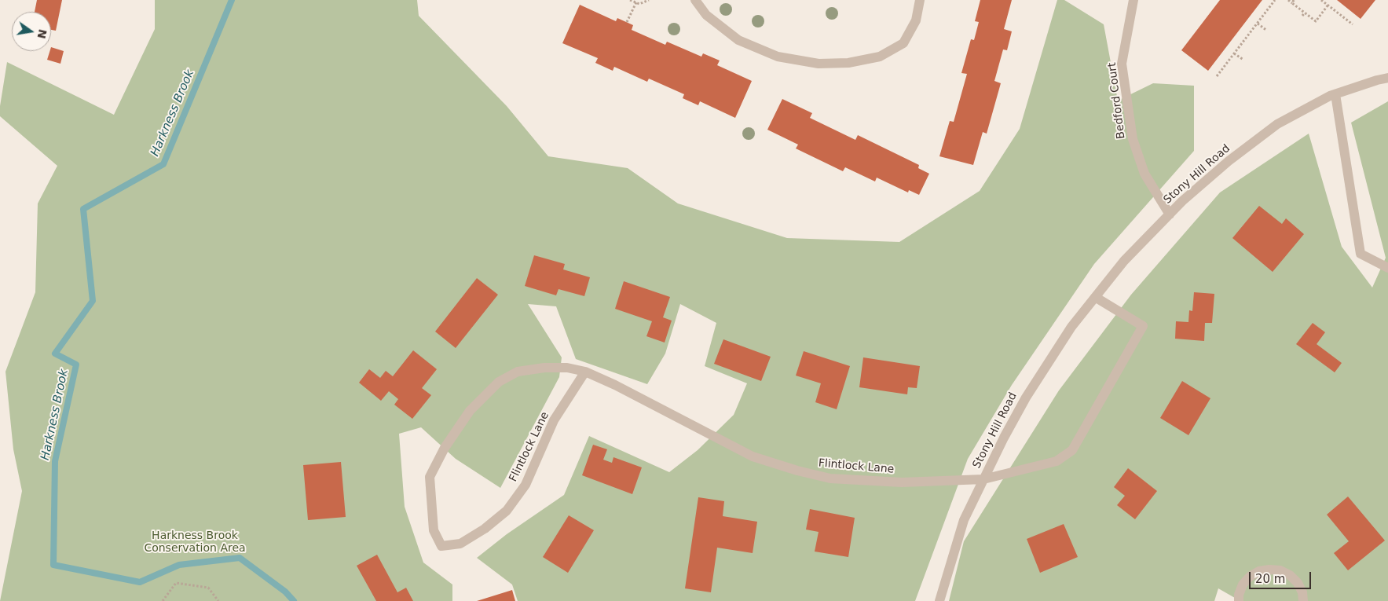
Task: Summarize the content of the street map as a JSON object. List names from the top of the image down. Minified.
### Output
{"streets":{"street":["Bedford Court","Stony Hill Road","Flintlock Lane"]},"crossings":[["Bedford Court","Stony Hill Road"],["Stony Hill Road","Flintlock Lane"]],"water":["Harkness Brook"],"parks":["Harkness Brook Conservation Area"],"scale_bar":"20 m","north":"right"}
